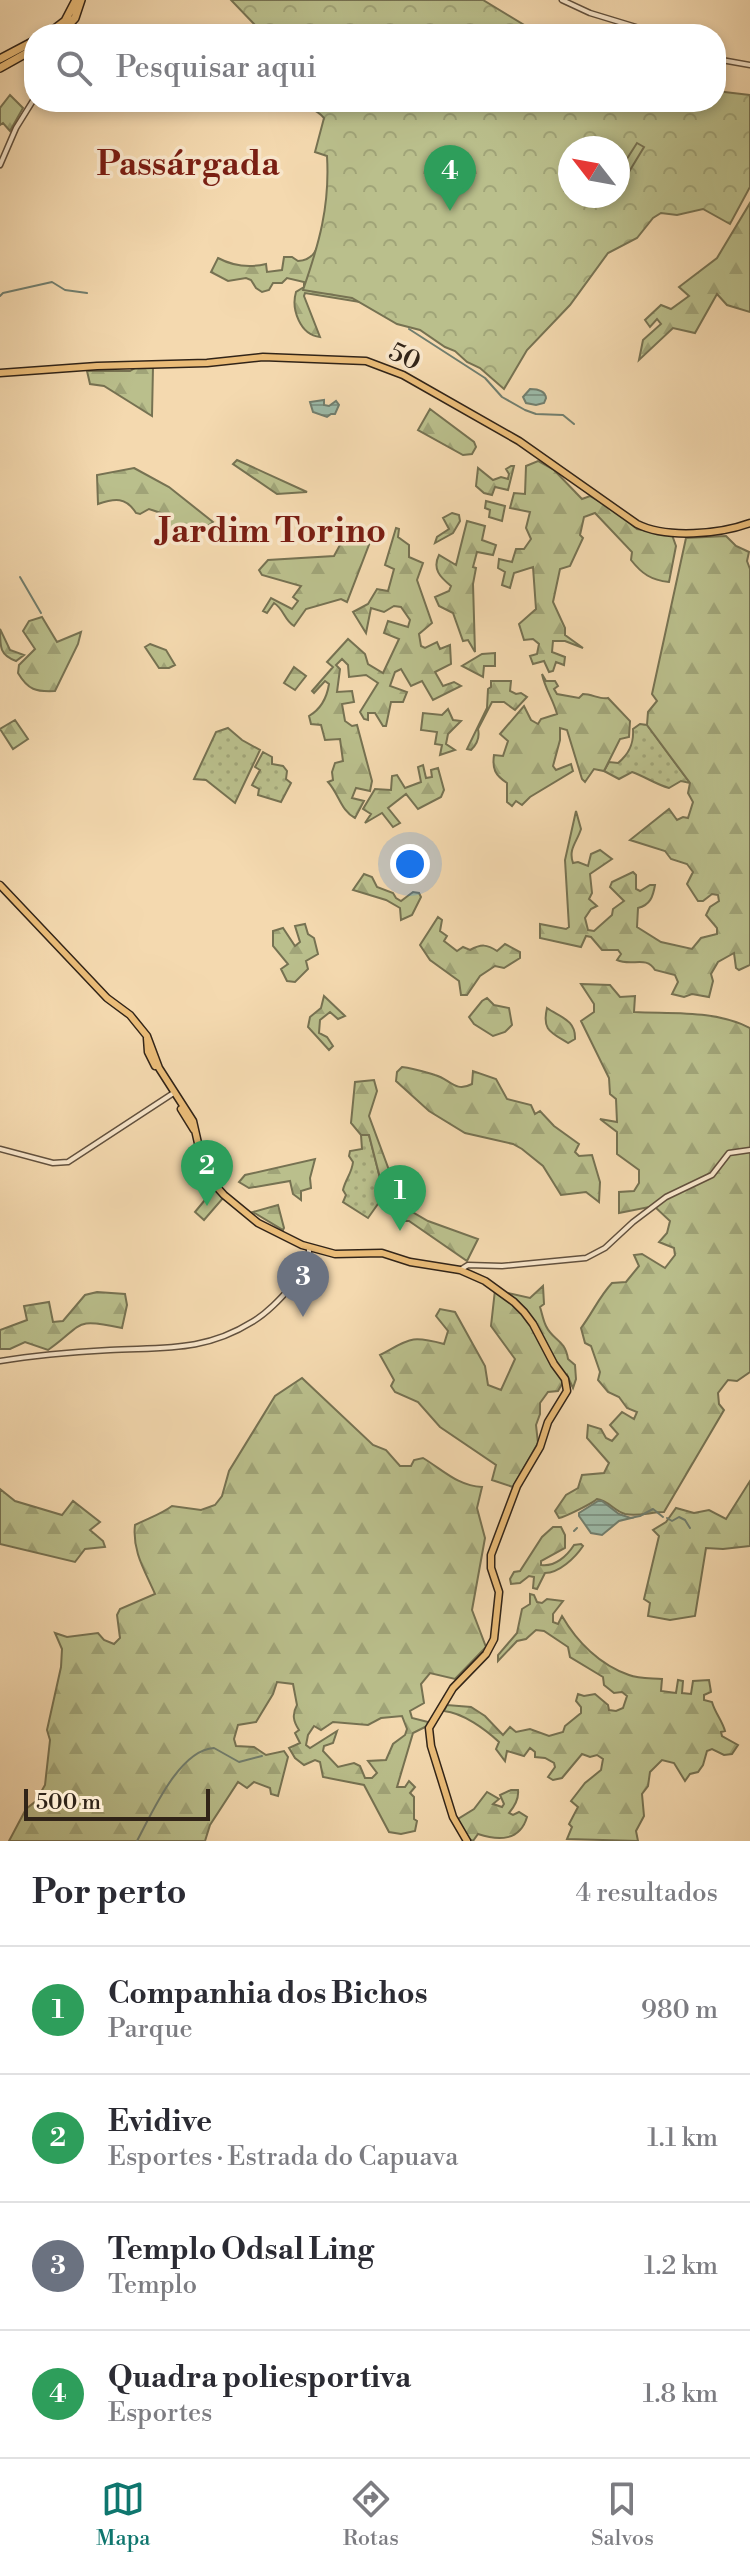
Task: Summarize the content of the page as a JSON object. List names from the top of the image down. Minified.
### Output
{"streets":{"main road":["50"]},"districts":["Passárgada","Jardim Torino"],"scale_bar":"500 m","north":"top left","page":{"search":"Pesquisar aqui","pins":["4","2","1","3"],"scale":"500 m","heading":["Por perto","4 resultados"],"list":[{"mark":"1","name":"Companhia dos Bichos","note":"Parque","value":"980 m"},{"mark":"2","name":"Evidive","note":"Esportes · Estrada do Capuava","value":"1.1 km"},{"mark":"3","name":"Templo Odsal Ling","note":"Templo","value":"1.2 km"},{"mark":"4","name":"Quadra poliesportiva","note":"Esportes","value":"1.8 km"}],"nav":["Mapa","Rotas","Salvos"]}}
